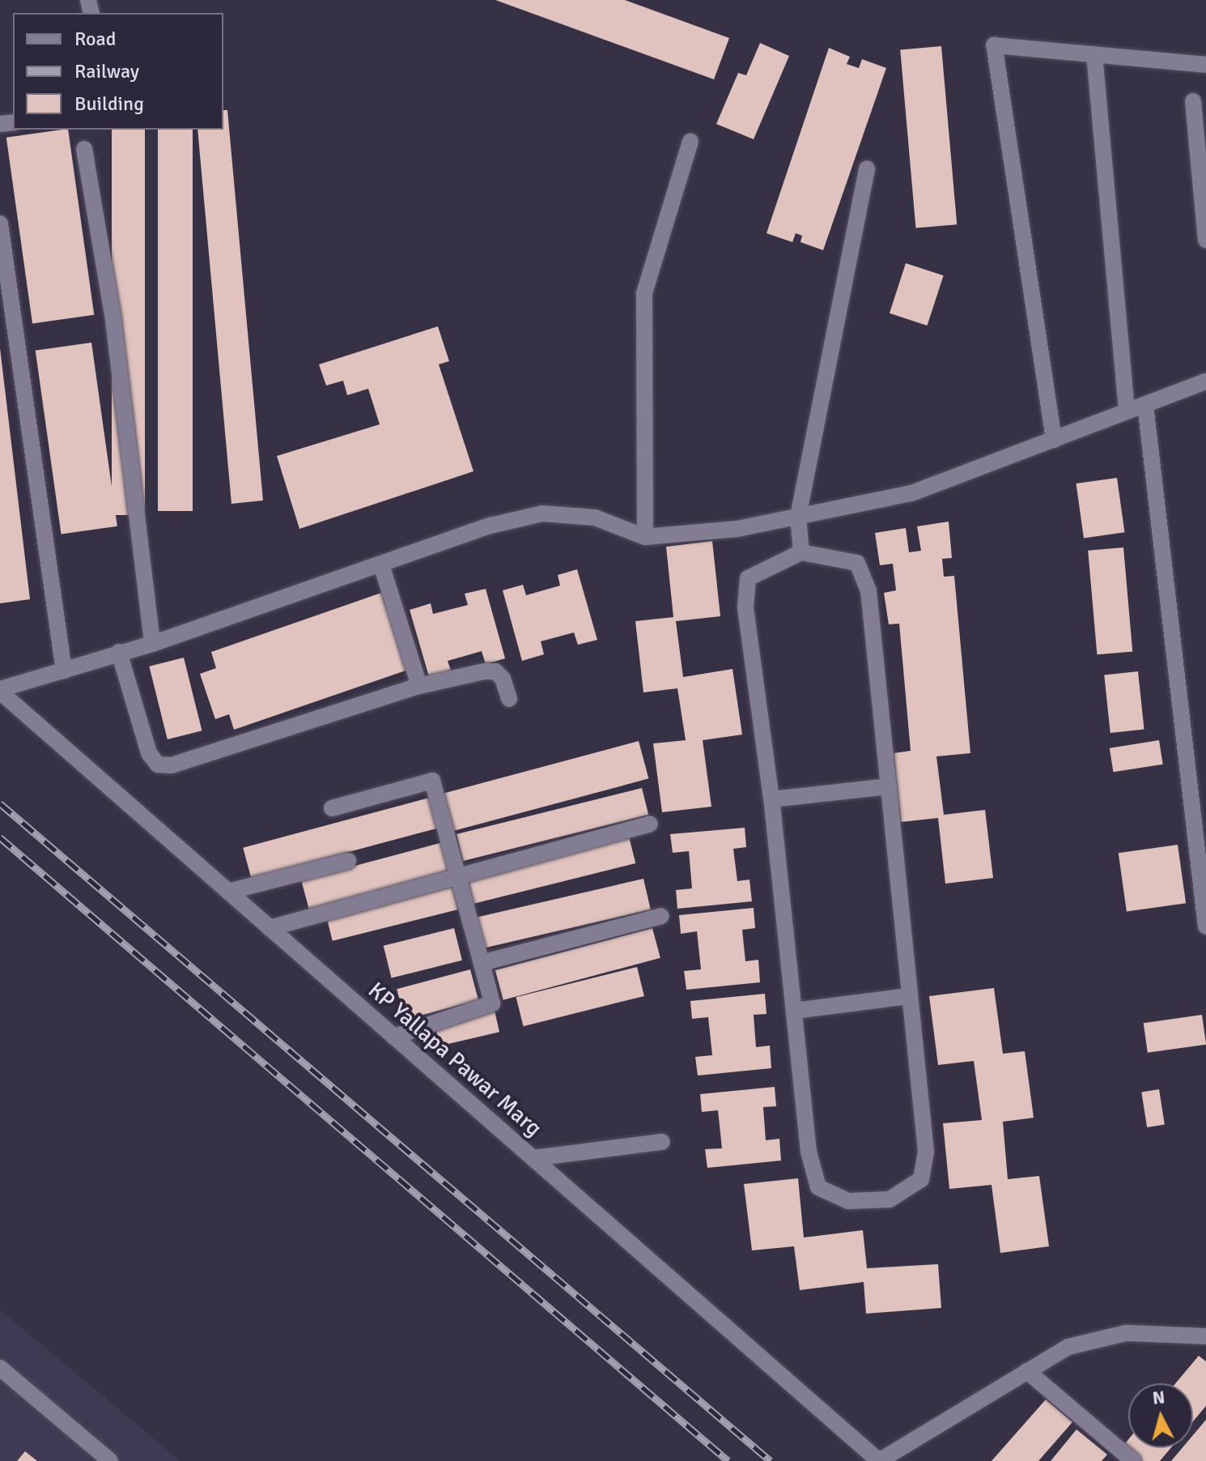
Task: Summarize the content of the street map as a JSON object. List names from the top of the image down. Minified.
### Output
{"streets":{"street":["KP Yallapa Pawar Marg"]},"legend":["Road","Railway","Building"],"north":"top"}
